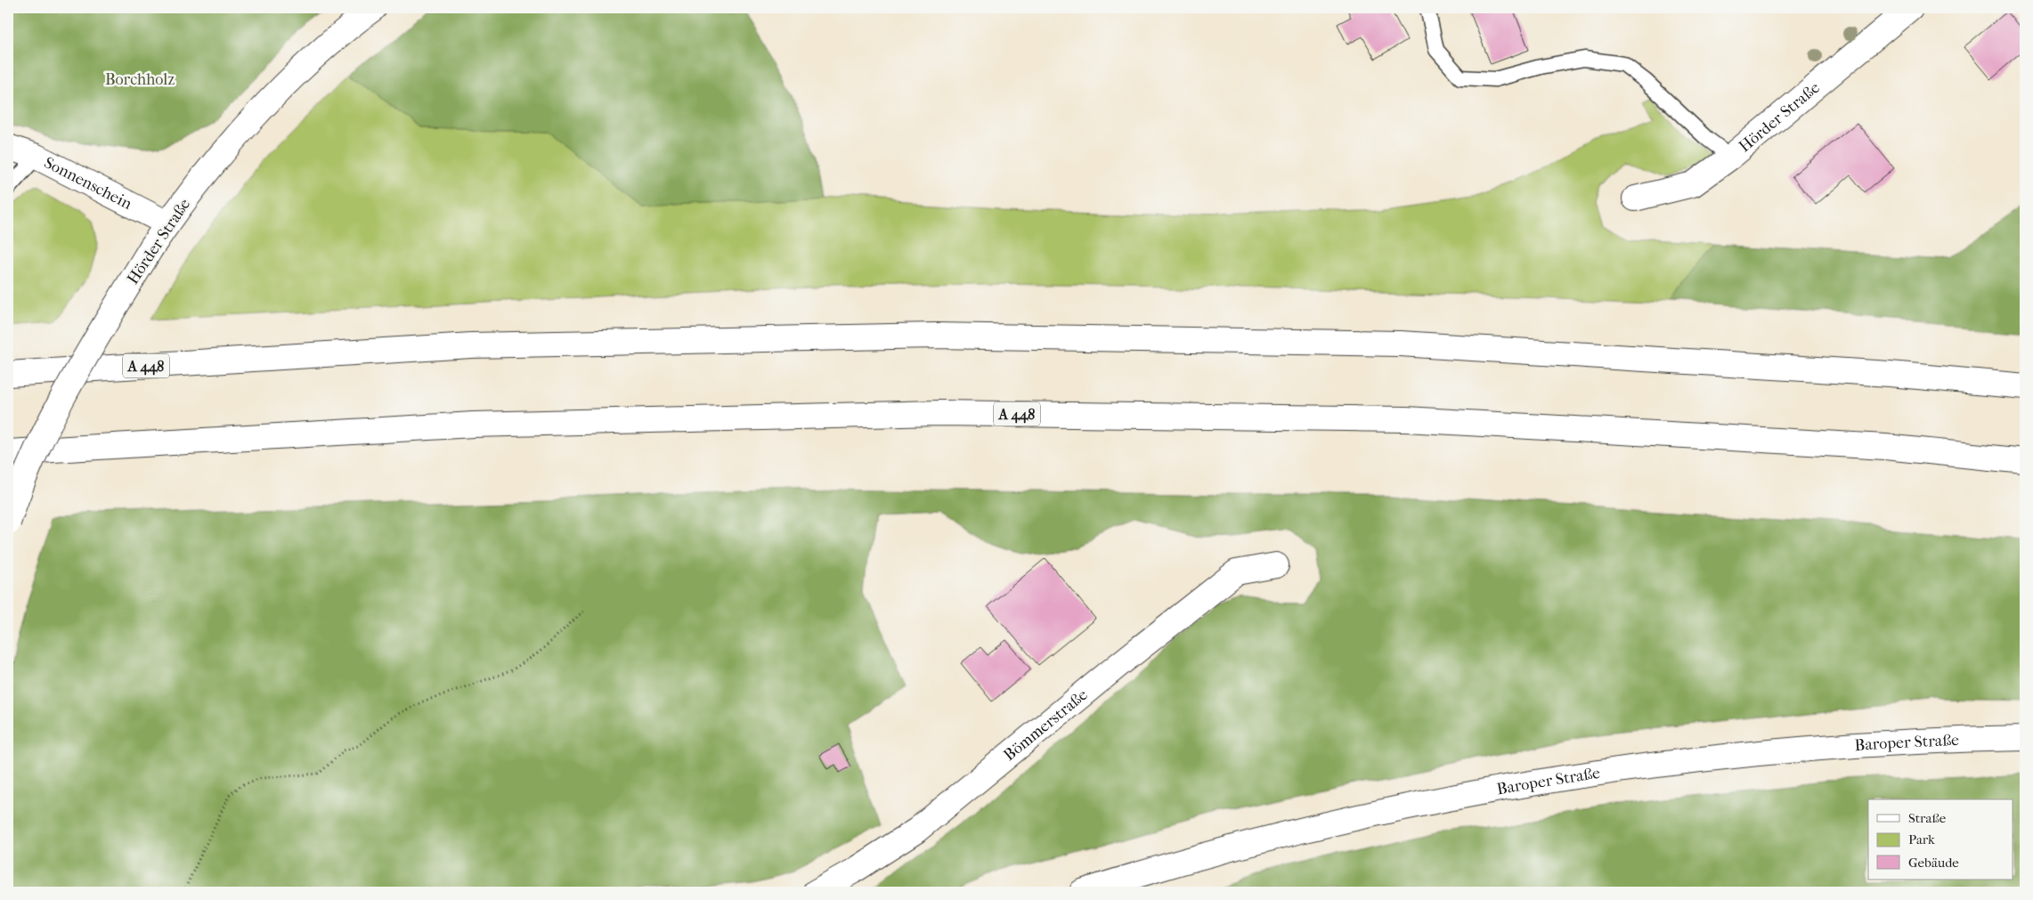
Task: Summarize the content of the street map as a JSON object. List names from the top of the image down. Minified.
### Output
{"streets":{"main road":["Hörder Straße","Sonnenschein","A 448","Bömmerstraße","Baroper Straße"]},"crossings":[["Hörder Straße","Sonnenschein"]],"parks":["Borchholz"],"legend":["Straße","Park","Gebäude"]}
